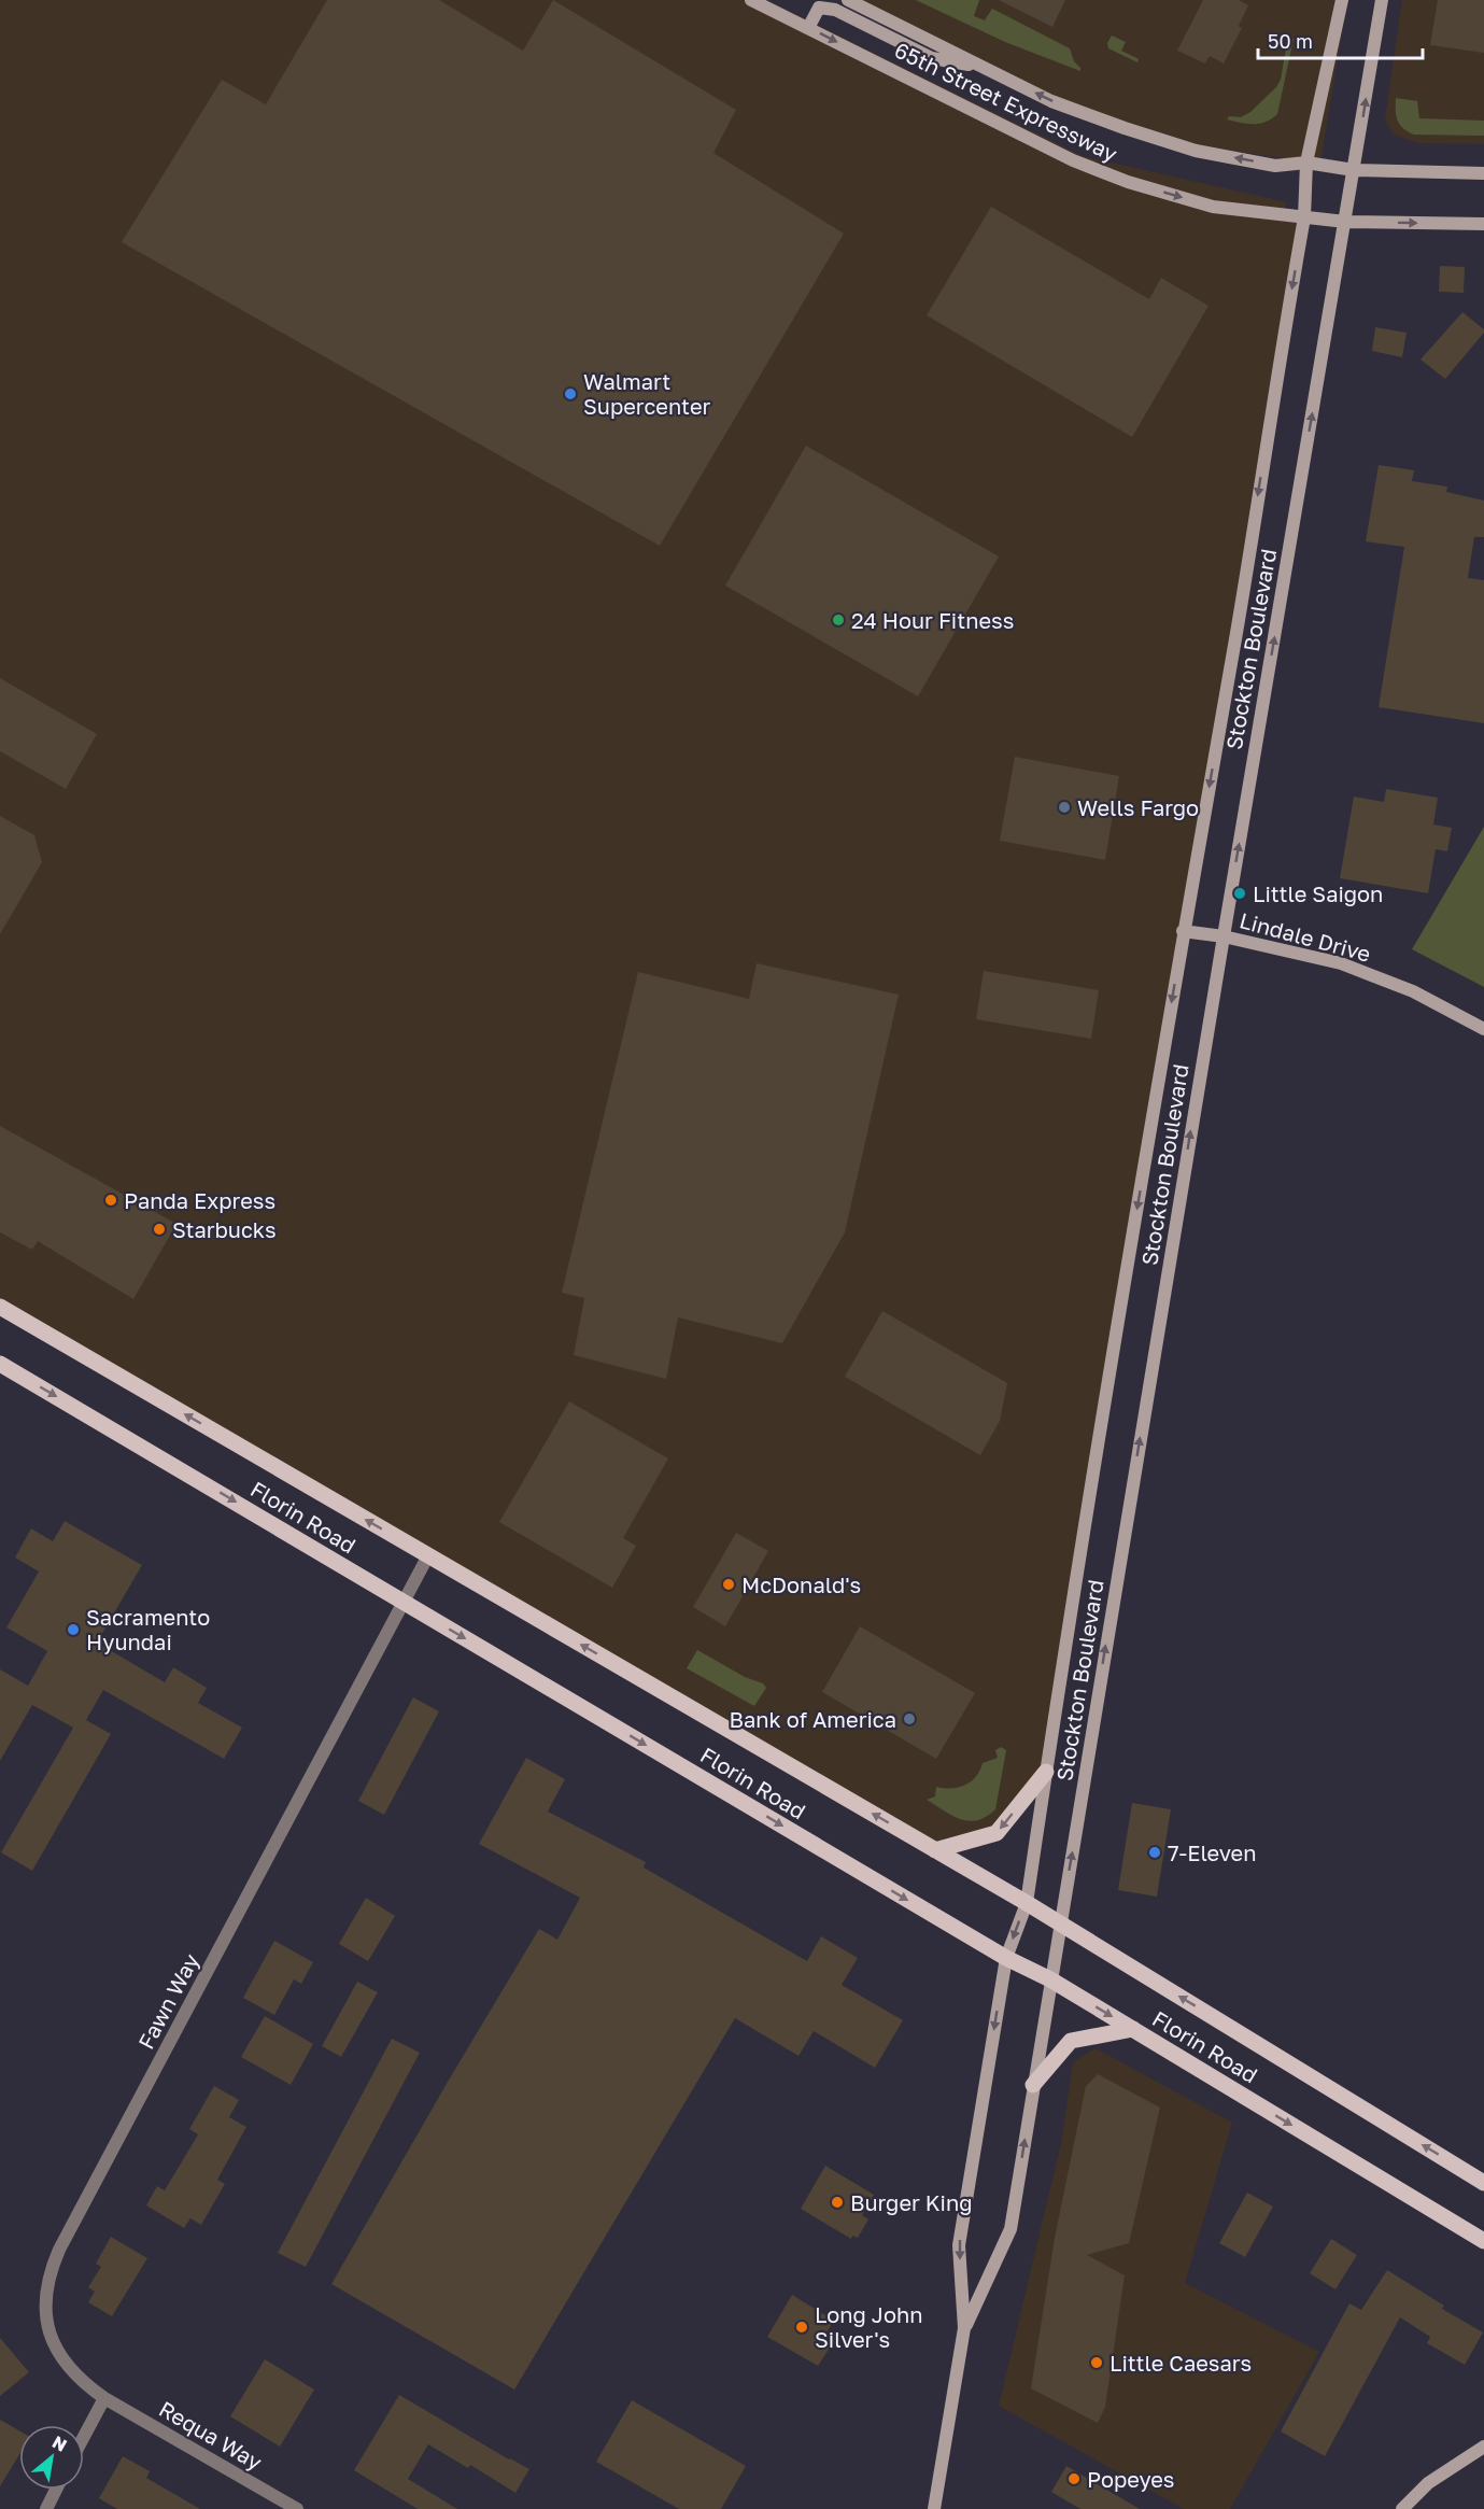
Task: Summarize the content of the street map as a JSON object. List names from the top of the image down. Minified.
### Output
{"streets":{"main road":["65th Street Expressway","Stockton Boulevard","Lindale Drive","Florin Road"],"street":["Fawn Way","Requa Way"]},"crossings":[["65th Street Expressway","Stockton Boulevard"],["Stockton Boulevard","Lindale Drive"],["Stockton Boulevard","Florin Road"],["Florin Road","Fawn Way"],["Fawn Way","Requa Way"]],"places":["Walmart Supercenter","24 Hour Fitness","Wells Fargo","Little Saigon","Panda Express","Starbucks","McDonald's","Sacramento Hyundai","Bank of America","7-Eleven","Burger King","Long John Silver's","Little Caesars","Popeyes"],"scale_bar":"50 m","north":"top right"}
